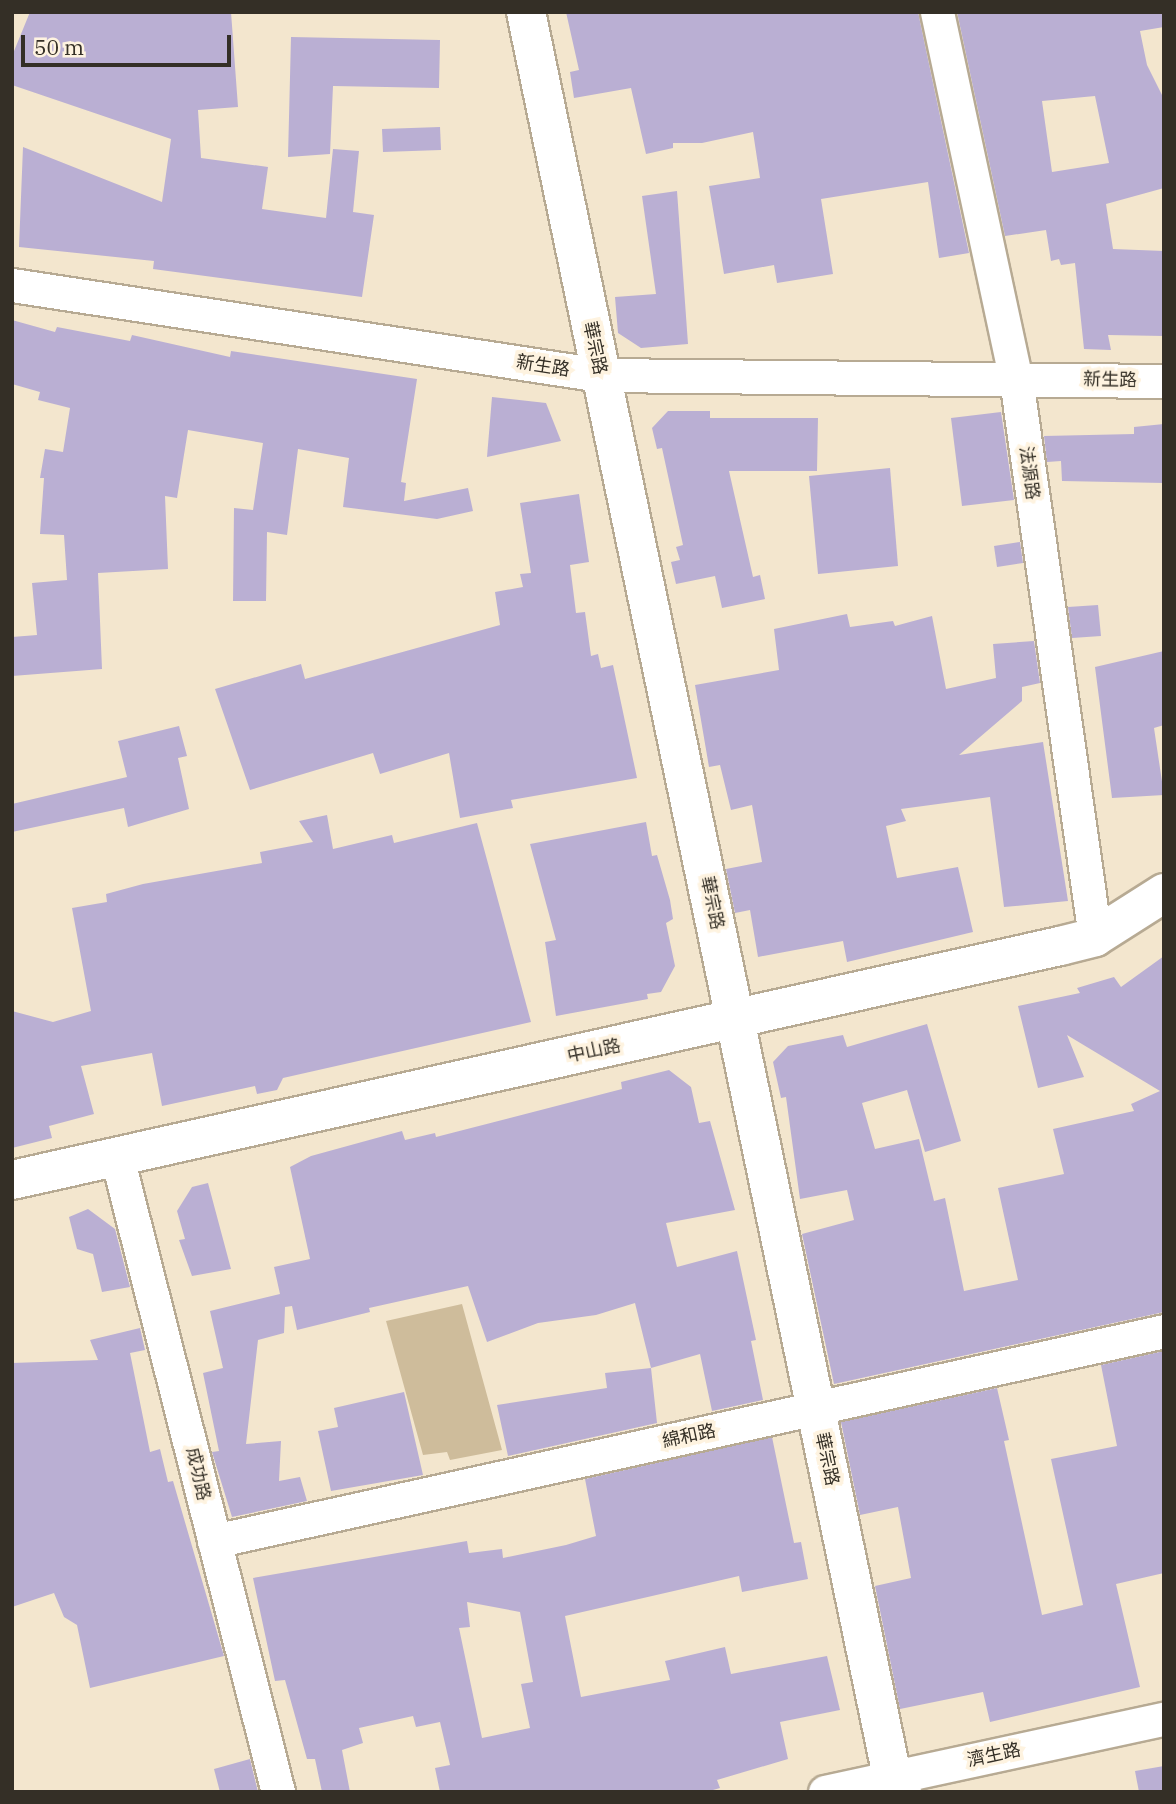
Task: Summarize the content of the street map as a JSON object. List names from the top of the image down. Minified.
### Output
{"streets":{"main road":["華宗路","中山路"],"street":["新生路","法源路","綿和路","成功路","濟生路"]},"crossings":[["華宗路","新生路"],["華宗路","中山路"],["華宗路","綿和路"],["華宗路","濟生路"],["新生路","法源路"],["法源路","中山路"],["中山路","成功路"],["綿和路","成功路"]],"scale_bar":"50 m"}
